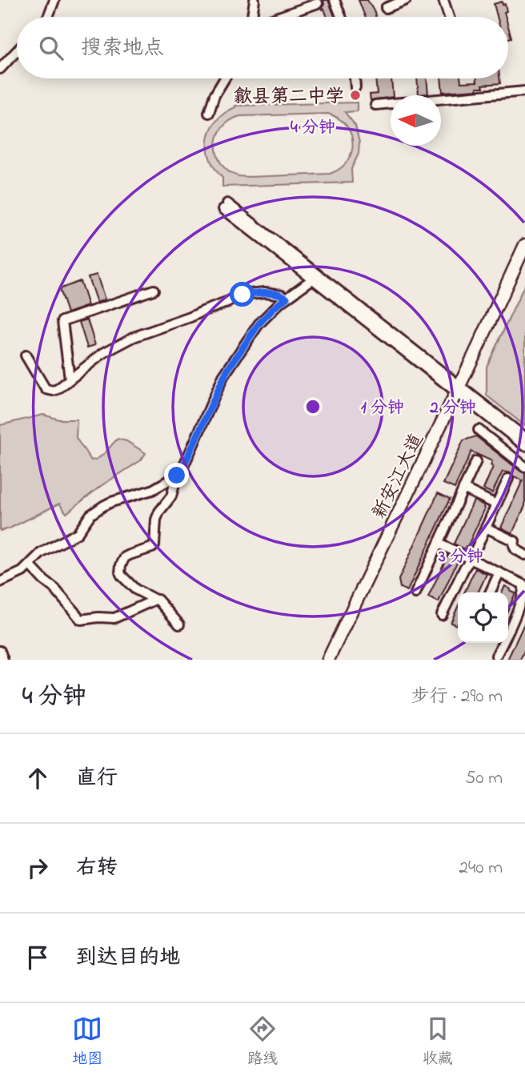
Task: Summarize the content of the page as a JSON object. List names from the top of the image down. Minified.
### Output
{"streets":{"main road":["新安江大道"]},"places":["歙县第二中学"],"north":"left","page":{"search":"搜索地点","heading":["4 分钟","步行 · 290 m"],"list":[["直行","50 m"],["右转","240 m"],"到达目的地"],"nav":["地图","路线","收藏"]},"rings":["4 分钟","1 分钟","2 分钟","3 分钟"]}
